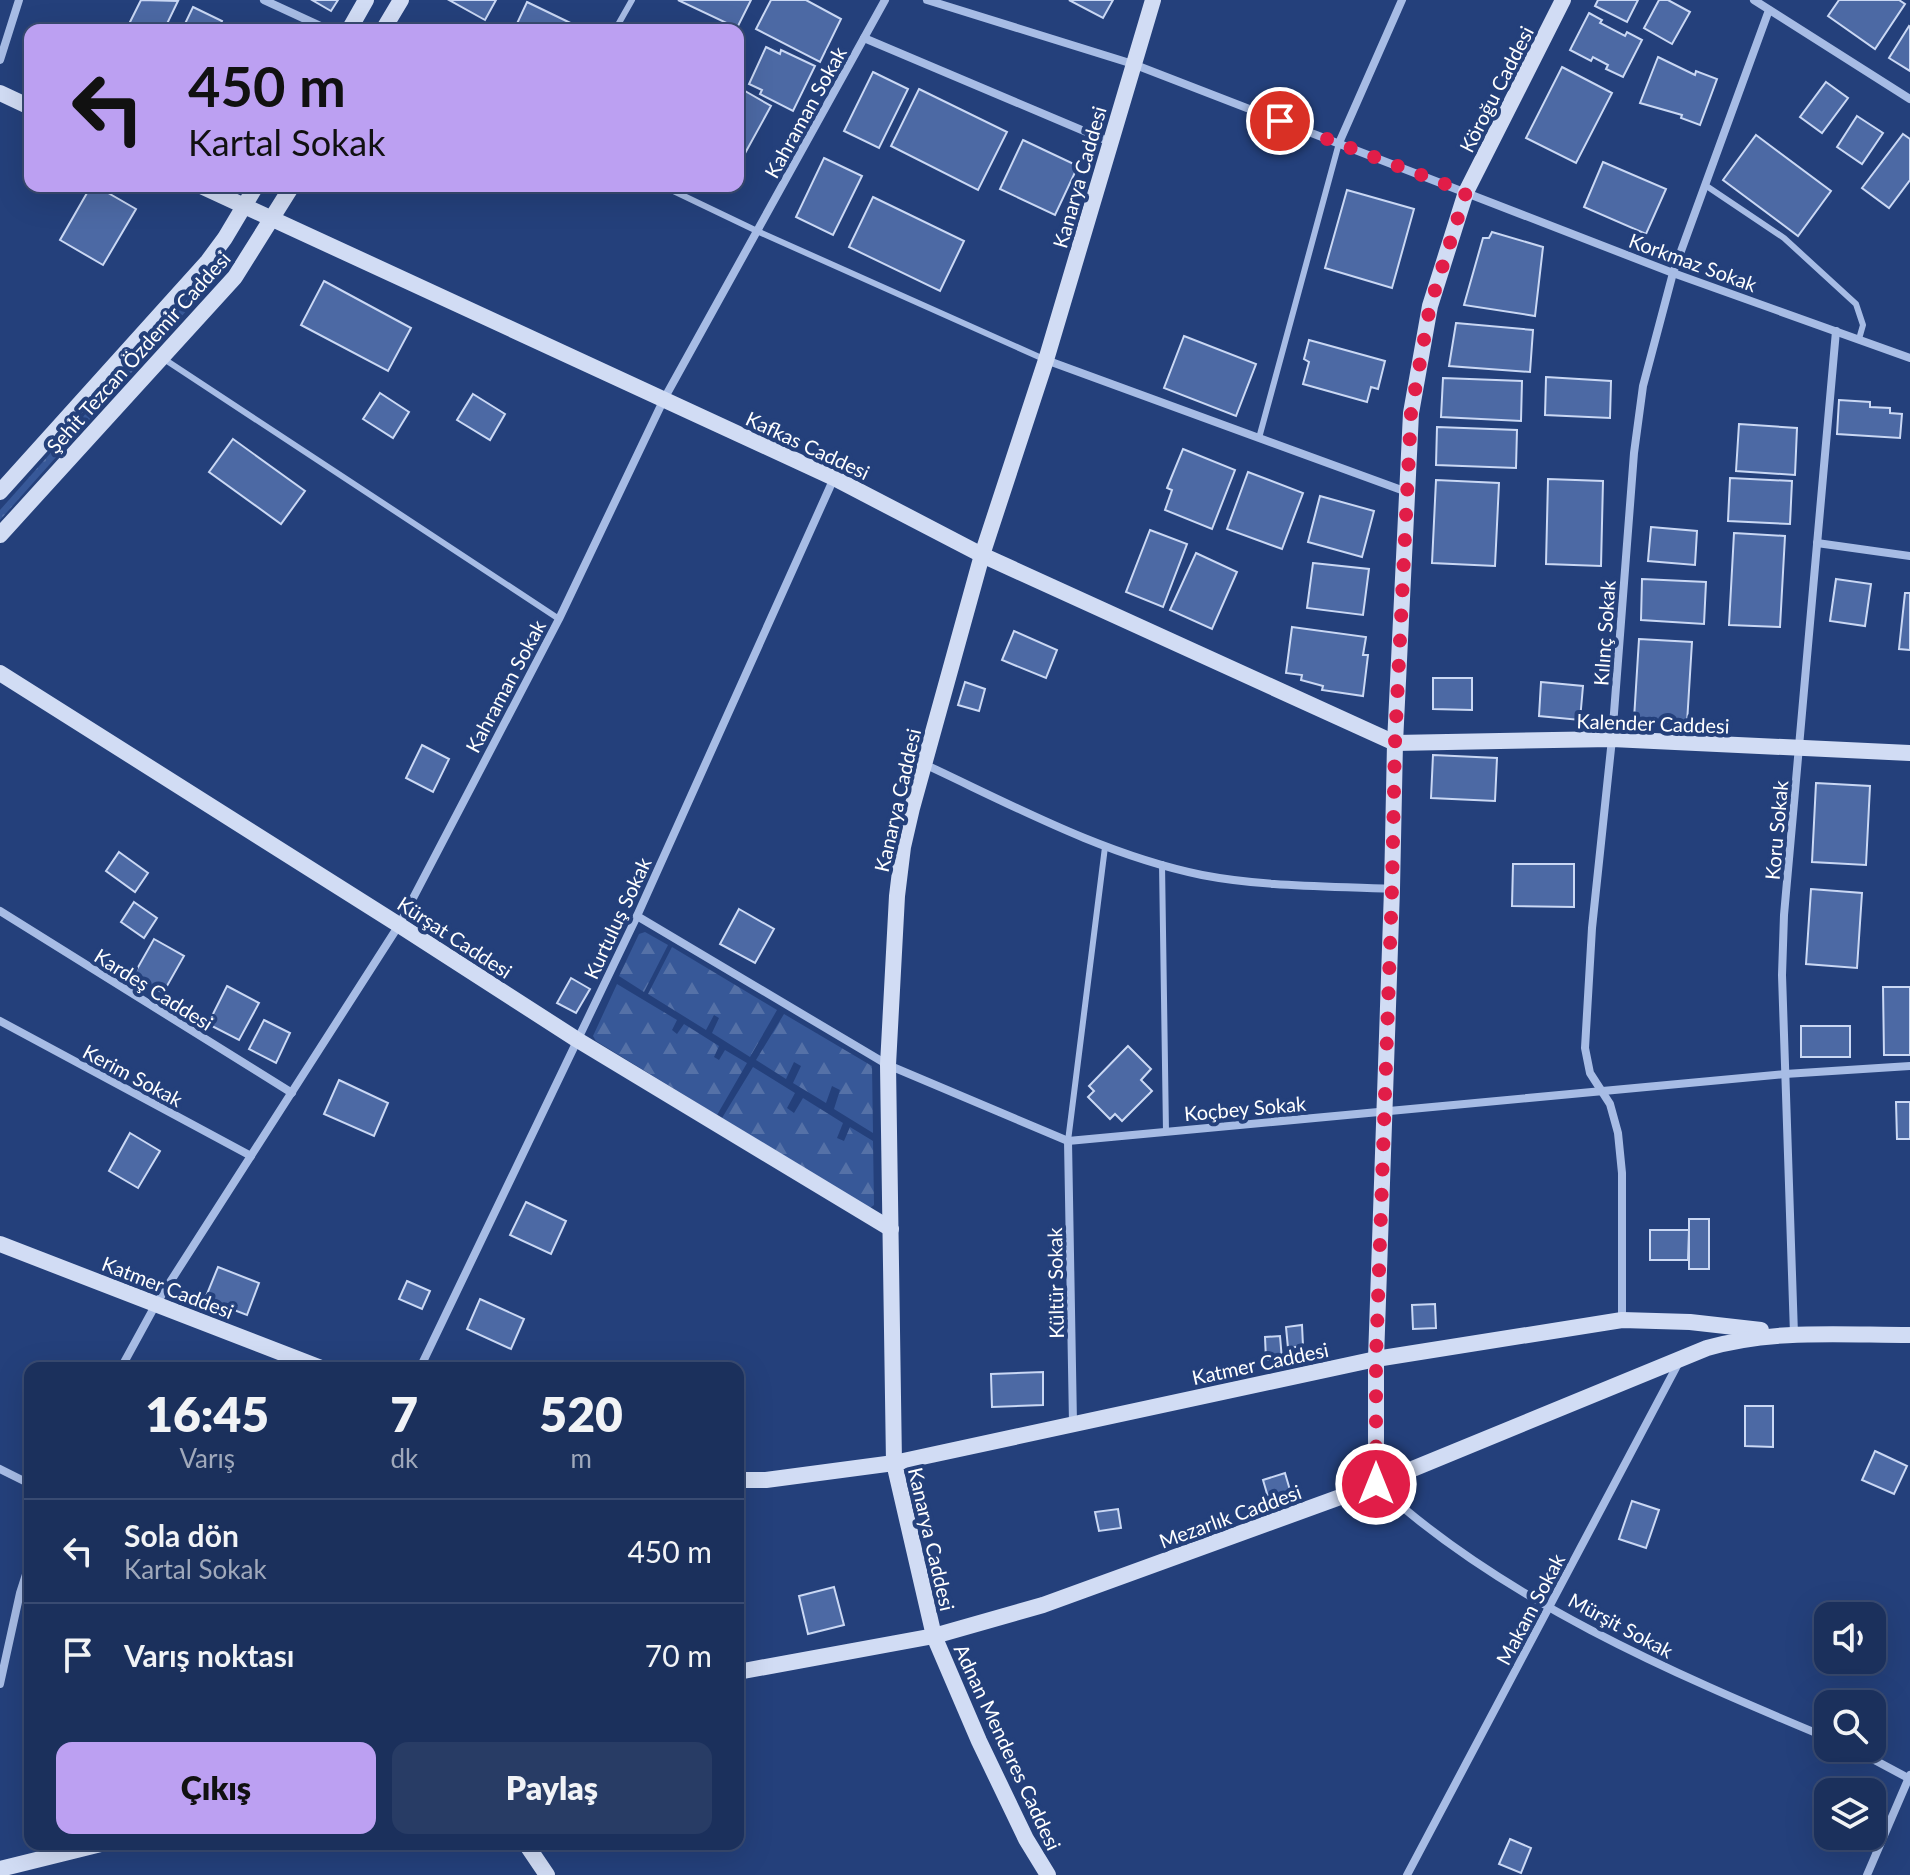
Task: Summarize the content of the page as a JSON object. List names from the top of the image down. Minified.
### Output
{"streets":{"street":["Köroğu Caddesi","Kahraman Sokak","Kanarya Caddesi","Korkmaz Sokak","Şehit Tezcan Özdemir Caddesi","Kafkas Caddesi","Kılınç Sokak","Kalender Caddesi","Koru Sokak","Kurtuluş Sokak","Kürşat Caddesi","Kardeş Caddesi","Kerim Sokak","Koçbey Sokak","Kültür Sokak","Katmer Caddesi","Mezarlık Caddesi","Makam Sokak","Mürşit Sokak","Adnan Menderes Caddesi"]},"crossings":[["Köroğu Caddesi","Korkmaz Sokak"],["Köroğu Caddesi","Kafkas Caddesi"],["Köroğu Caddesi","Kalender Caddesi"],["Köroğu Caddesi","Koçbey Sokak"],["Köroğu Caddesi","Katmer Caddesi"],["Köroğu Caddesi","Mezarlık Caddesi"],["Köroğu Caddesi","Mürşit Sokak"],["Kahraman Sokak","Kafkas Caddesi"],["Kahraman Sokak","Kürşat Caddesi"],["Kahraman Sokak","Kardeş Caddesi"],["Kahraman Sokak","Kerim Sokak"],["Kahraman Sokak","Katmer Caddesi"],["Kanarya Caddesi","Korkmaz Sokak"],["Kanarya Caddesi","Kafkas Caddesi"],["Kanarya Caddesi","Kürşat Caddesi"],["Kanarya Caddesi","Koçbey Sokak"],["Kanarya Caddesi","Katmer Caddesi"],["Kanarya Caddesi","Mezarlık Caddesi"],["Kanarya Caddesi","Adnan Menderes Caddesi"],["Korkmaz Sokak","Kılınç Sokak"],["Korkmaz Sokak","Koru Sokak"],["Şehit Tezcan Özdemir Caddesi","Kafkas Caddesi"],["Kafkas Caddesi","Kalender Caddesi"],["Kafkas Caddesi","Kurtuluş Sokak"],["Kılınç Sokak","Kalender Caddesi"],["Kılınç Sokak","Koçbey Sokak"],["Kılınç Sokak","Katmer Caddesi"],["Kalender Caddesi","Koru Sokak"],["Koru Sokak","Koçbey Sokak"],["Koru Sokak","Katmer Caddesi"],["Koru Sokak","Mezarlık Caddesi"],["Kurtuluş Sokak","Kürşat Caddesi"],["Kurtuluş Sokak","Koçbey Sokak"],["Koçbey Sokak","Kültür Sokak"],["Kültür Sokak","Katmer Caddesi"],["Katmer Caddesi","Mezarlık Caddesi"],["Mezarlık Caddesi","Makam Sokak"],["Mezarlık Caddesi","Mürşit Sokak"],["Mezarlık Caddesi","Adnan Menderes Caddesi"],["Makam Sokak","Mürşit Sokak"]],"page":{"turn":["450 m","Kartal Sokak"],"eta":["16:45","Varış","7","dk","520","m"],"list":[{"name":"Sola dön","note":"Kartal Sokak","value":"450 m"},{"name":"Varış noktası","value":"70 m"}],"buttons":["Çıkış","Paylaş"]}}
